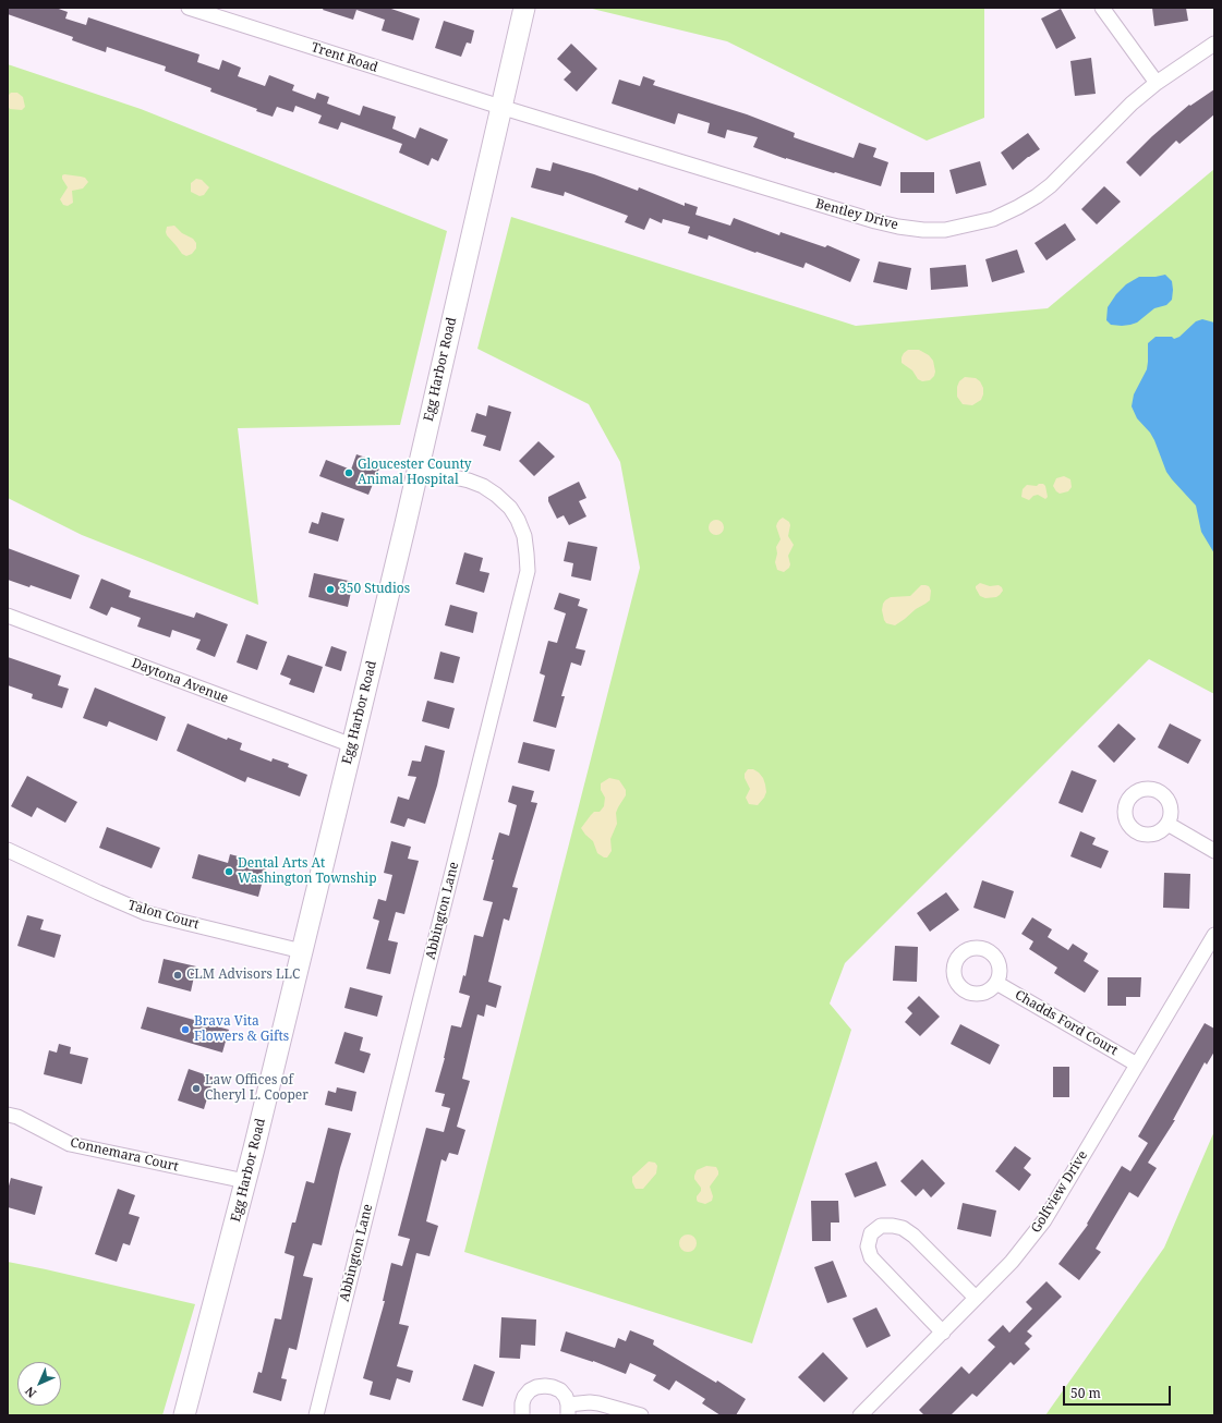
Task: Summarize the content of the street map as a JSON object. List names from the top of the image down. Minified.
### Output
{"streets":{"main road":["Egg Harbor Road"],"street":["Trent Road","Bentley Drive","Daytona Avenue","Abbington Lane","Talon Court","Chadds Ford Court","Connemara Court","Golfview Drive"]},"crossings":[["Trent Road","Bentley Drive"],["Trent Road","Egg Harbor Road"],["Bentley Drive","Egg Harbor Road"],["Egg Harbor Road","Daytona Avenue"],["Egg Harbor Road","Abbington Lane"],["Egg Harbor Road","Talon Court"],["Egg Harbor Road","Connemara Court"],["Chadds Ford Court","Golfview Drive"]],"places":["Gloucester County Animal Hospital","350 Studios","Dental Arts At Washington Township","CLM Advisors LLC","Brava Vita Flowers & Gifts","Law Offices of Cheryl L. Cooper"],"scale_bar":"50 m","north":"bottom left"}
